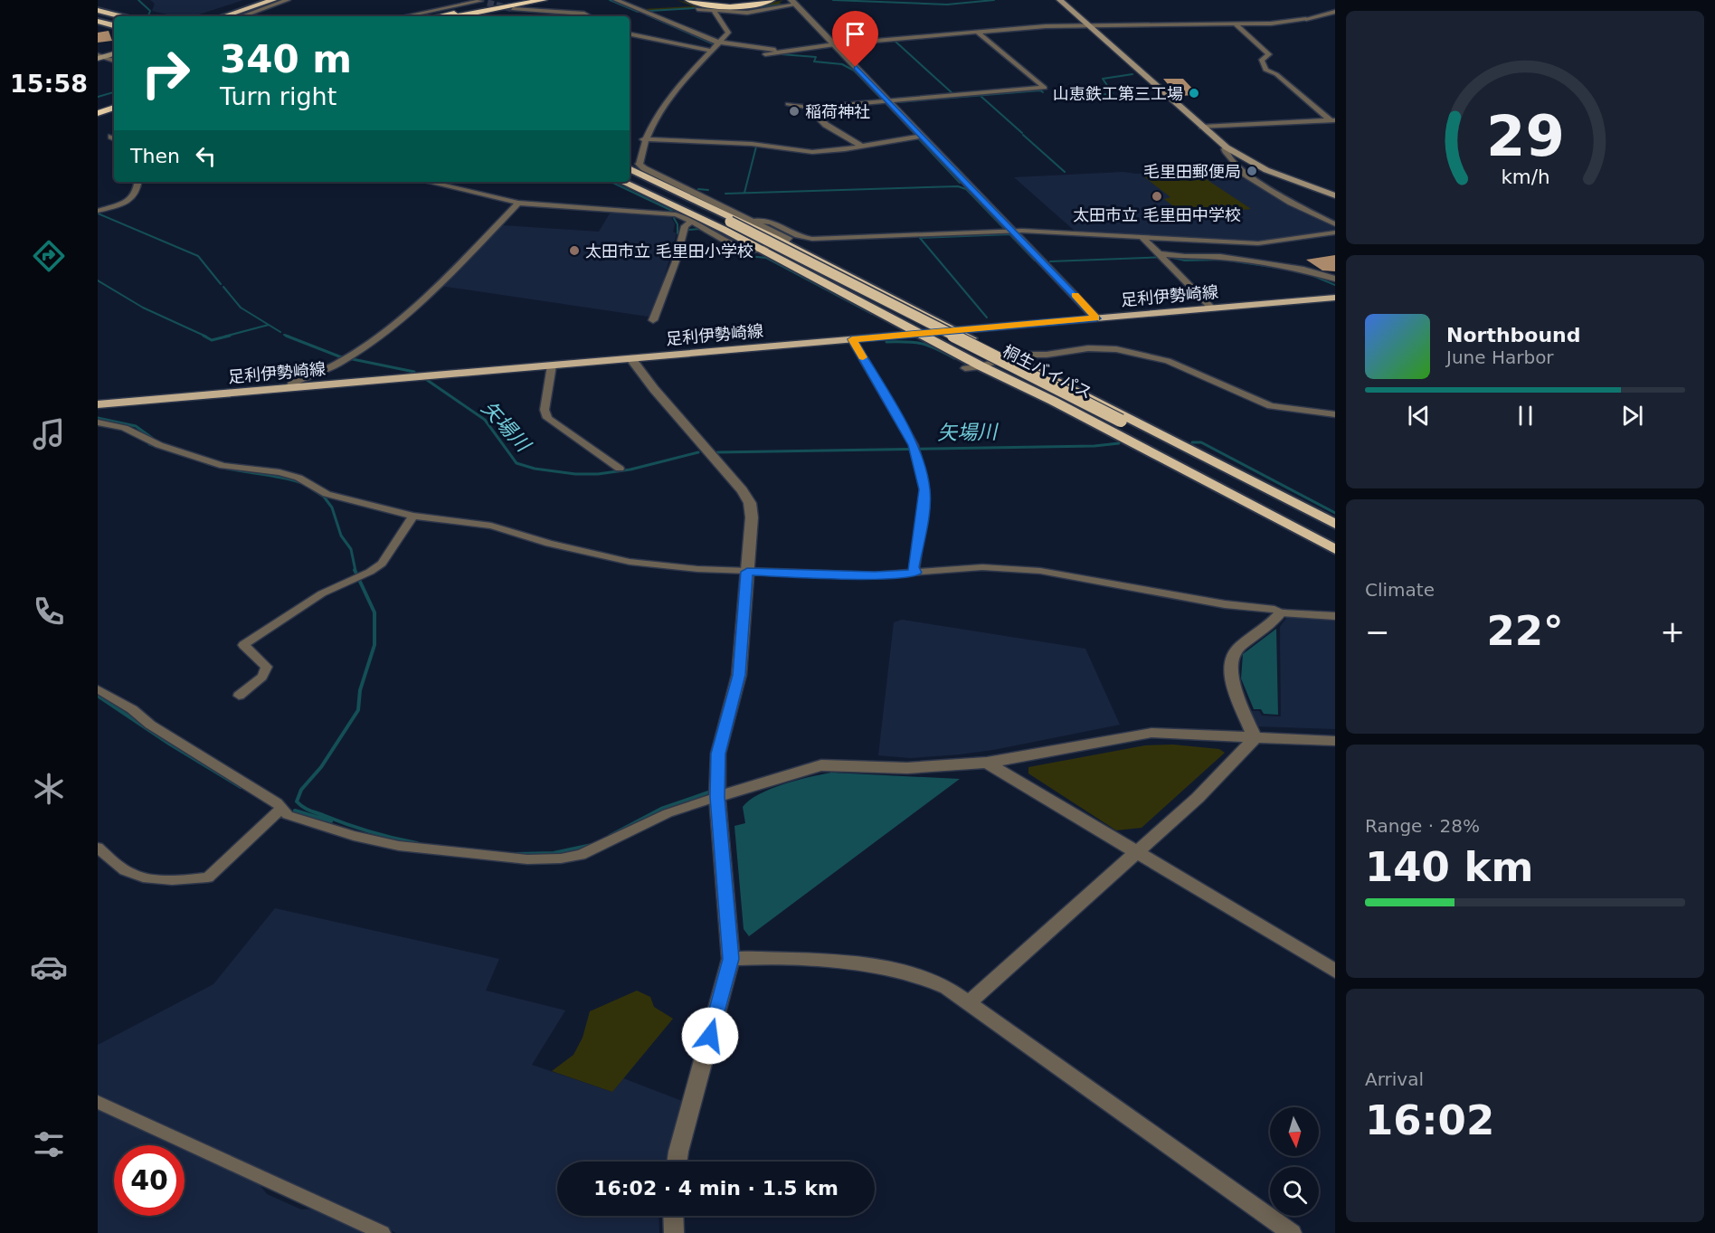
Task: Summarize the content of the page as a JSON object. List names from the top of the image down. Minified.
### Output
{"streets":{"highway":["桐生バイパス"],"main road":["足利伊勢崎線"]},"water":["矢場川"],"places":["山恵鉄工第三工場","稲荷神社","毛里田郵便局","太田市立 毛里田中学校","太田市立 毛里田小学校"],"north":"bottom","page":{"tabs":"15:58","turn":["340 m","Turn right"],"then":"Then","song":["Northbound","June Harbor"],"tile":["Climate",["Range · 28%","140 km"],["Arrival","16:02"]],"heat":["−","22°","+"],"limit":"40","trip":"16:02 · 4 min · 1.5 km","gauge":["29","km/h"]}}
